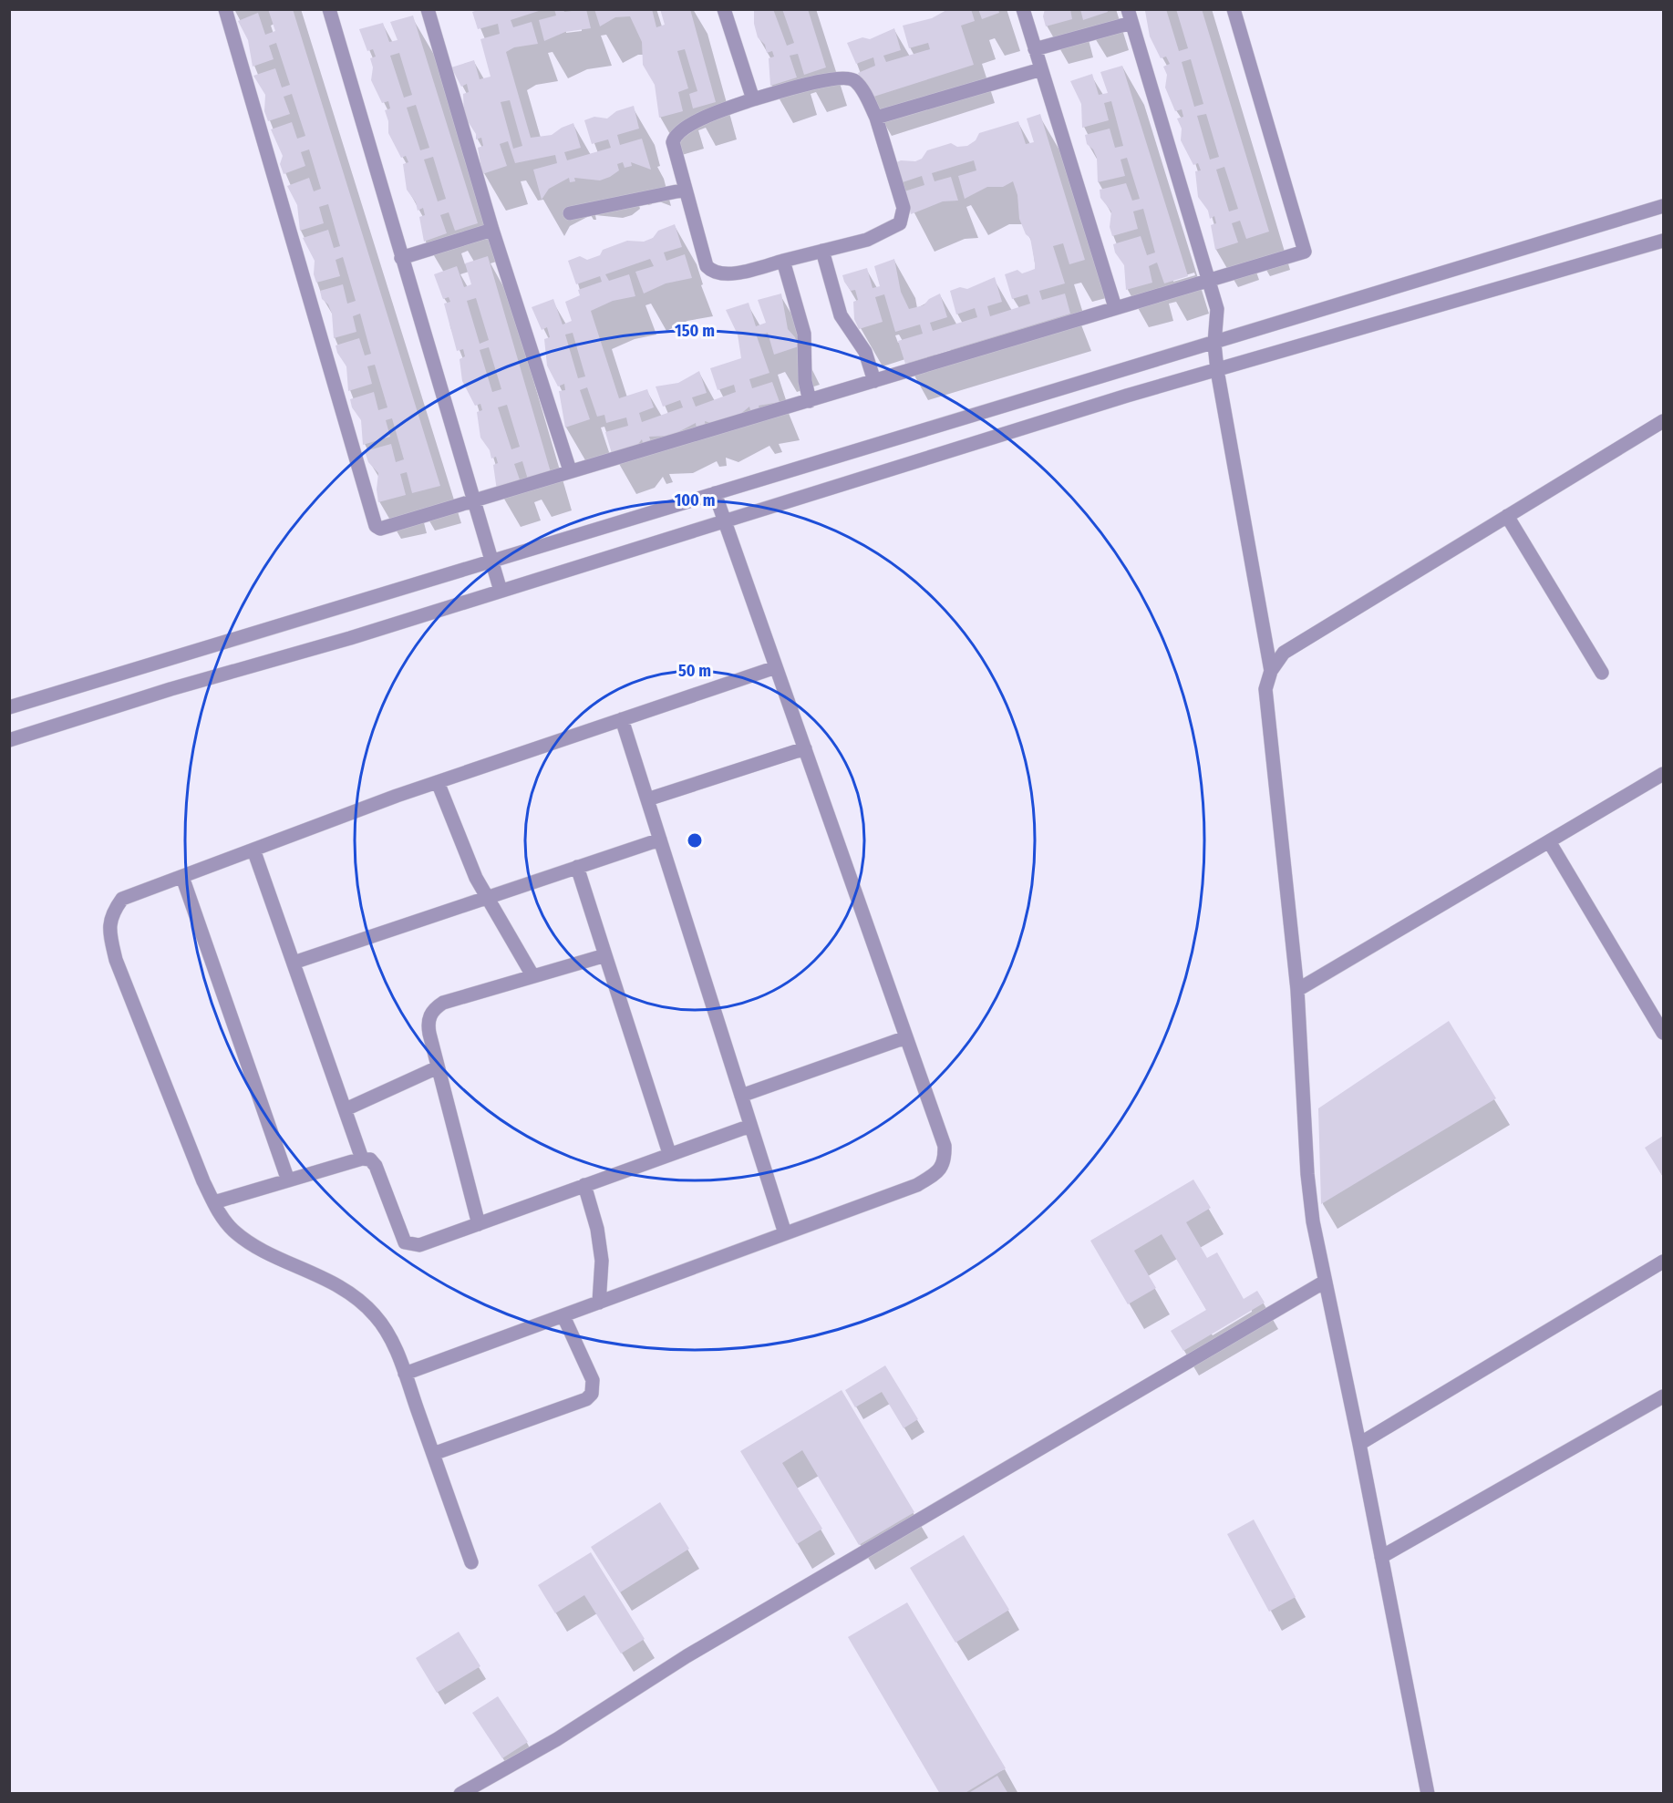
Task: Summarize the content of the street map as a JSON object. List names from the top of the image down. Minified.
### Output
{"rings":["150 m","100 m","50 m"]}
